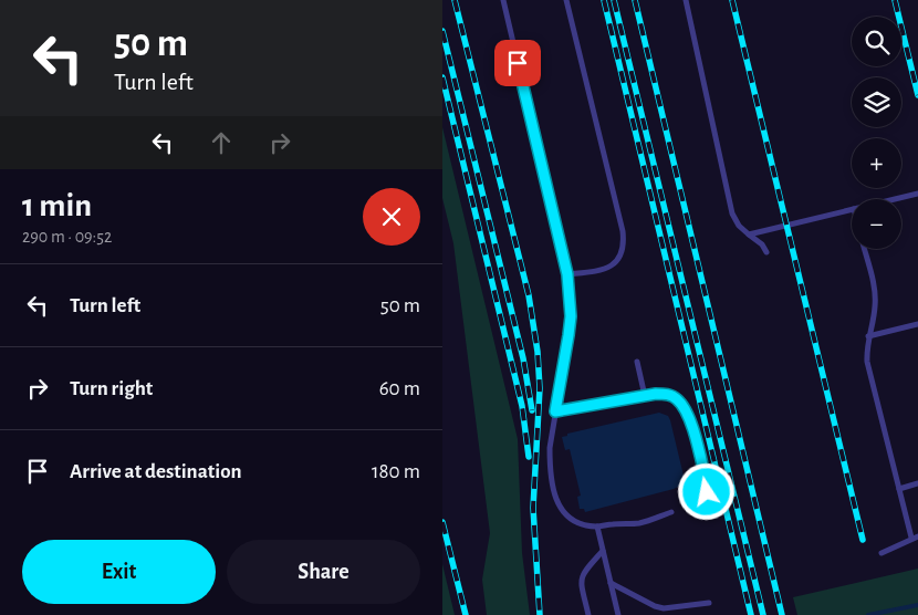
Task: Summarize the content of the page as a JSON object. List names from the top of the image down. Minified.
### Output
{"page":{"turn":["50 m","Turn left"],"map_buttons":["+","−"],"heading":["1 min","290 m · 09:52"],"list":[{"name":"Turn left","value":"50 m"},{"name":"Turn right","value":"60 m"},{"name":"Arrive at destination","value":"180 m"}],"buttons":["Exit","Share"]}}
